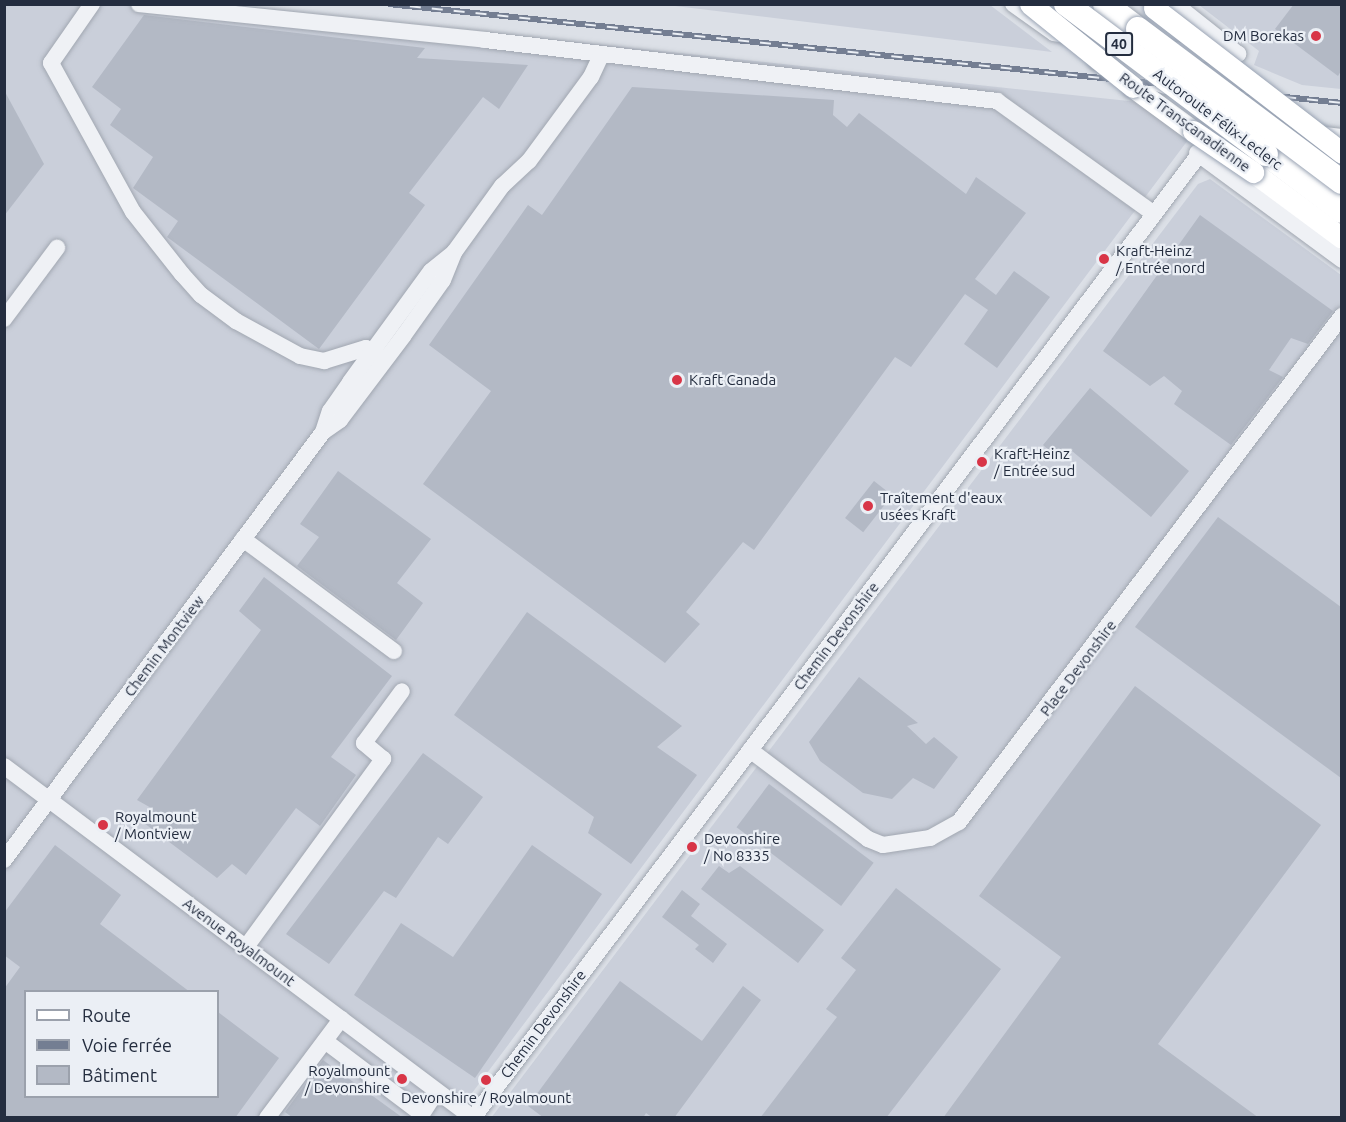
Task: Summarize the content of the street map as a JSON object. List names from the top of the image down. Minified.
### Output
{"streets":{"highway":["40","Autoroute Félix-Leclerc"],"main road":["Route Transcanadienne"],"street":["Chemin Devonshire","Chemin Montview","Place Devonshire","Avenue Royalmount"]},"crossings":[["Chemin Devonshire","Place Devonshire"],["Chemin Devonshire","Avenue Royalmount"],["Chemin Montview","Avenue Royalmount"]],"places":["DM Borekas","Kraft-Heinz / Entrée nord","Kraft Canada","Kraft-Heinz / Entrée sud","Traîtement d'eaux usées Kraft","Royalmount / Montview","Devonshire / No 8335","Royalmount / Devonshire","Devonshire / Royalmount"],"legend":["Route","Voie ferrée","Bâtiment"]}
